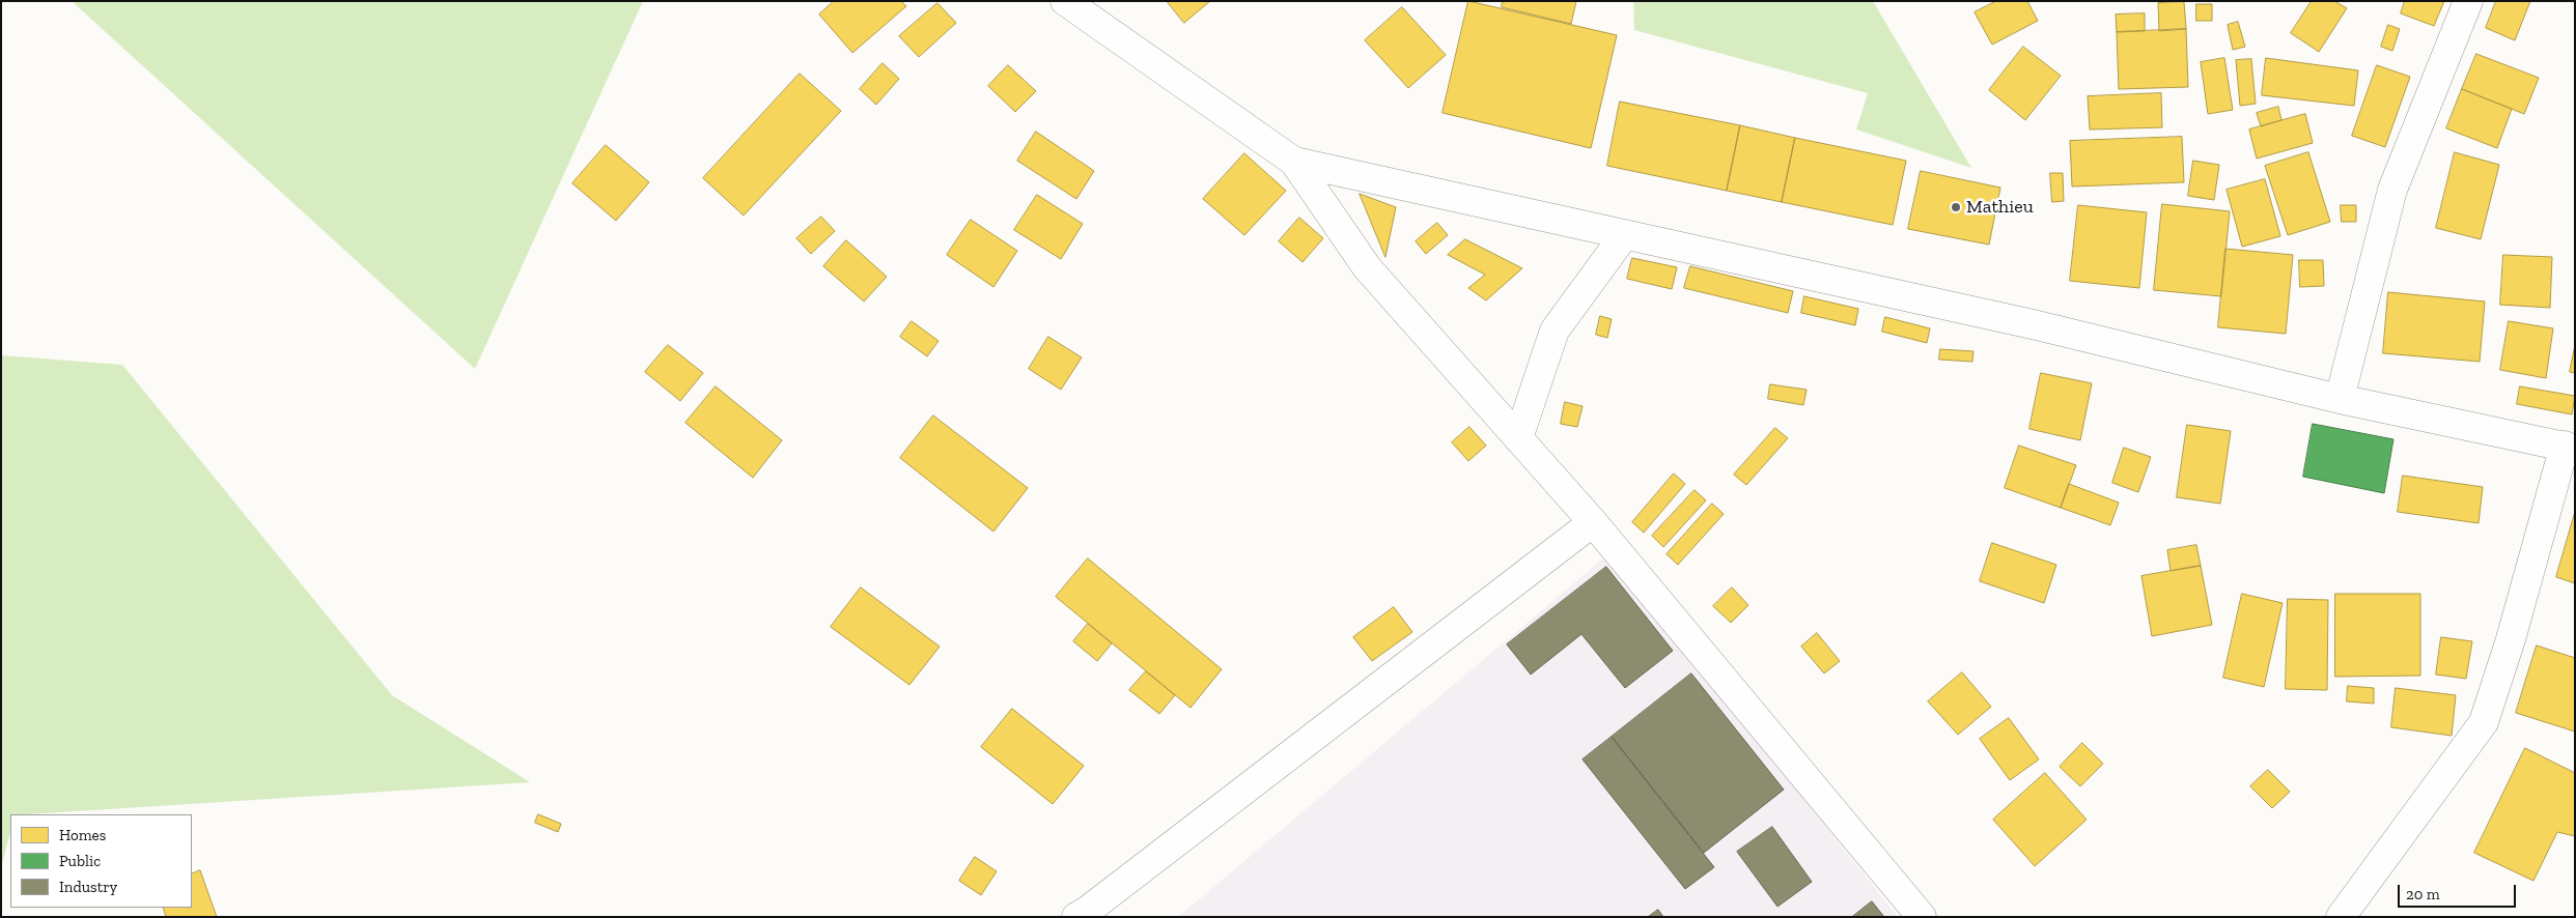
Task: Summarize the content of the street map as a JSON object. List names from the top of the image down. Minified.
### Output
{"places":["Mathieu"],"legend":["Homes","Public","Industry"],"scale_bar":"20 m"}
